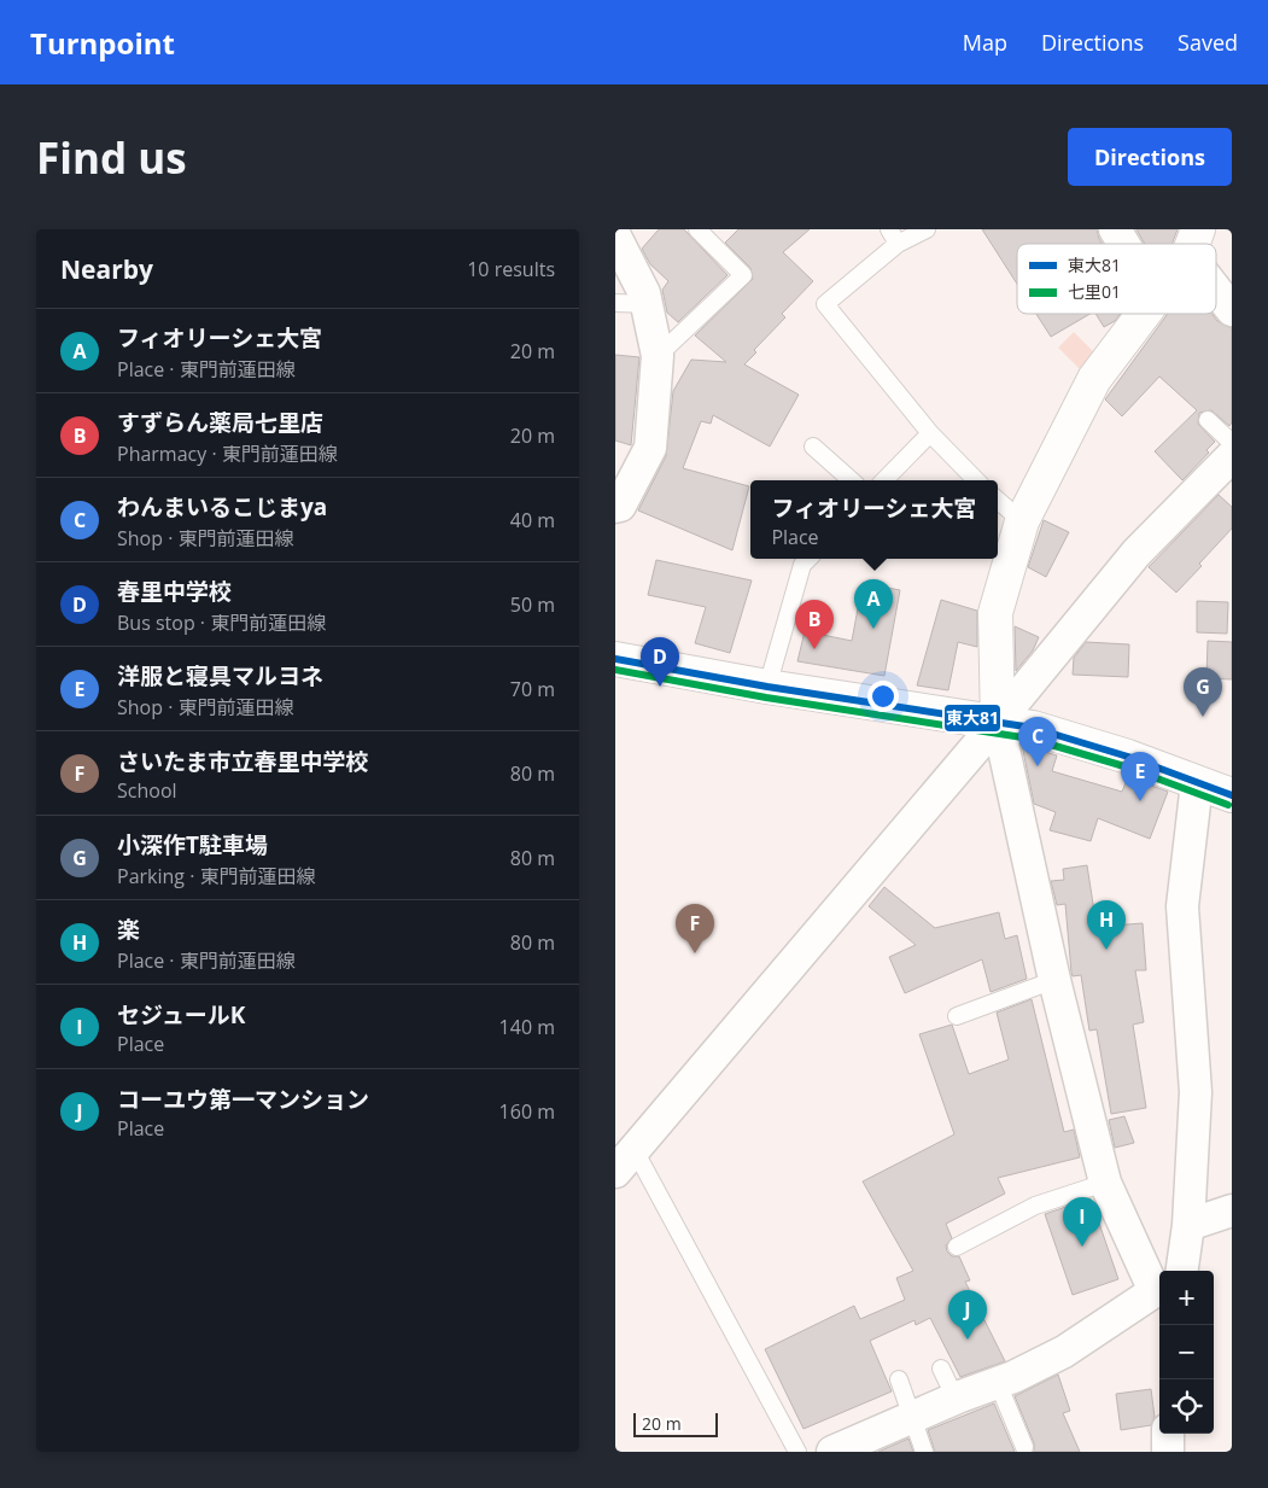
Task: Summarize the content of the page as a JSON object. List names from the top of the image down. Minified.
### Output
{"lines":["transit line 東大81","transit line 七里01"],"legend":["東大81","七里01"],"scale_bar":"20 m","page":{"header":"Turnpoint","nav":["Map","Directions","Saved"],"buttons":"Directions","title":"Find us","heading":["Nearby","10 results"],"list":[{"mark":"A","name":"フィオリーシェ大宮","note":"Place · 東門前蓮田線","value":"20 m"},{"mark":"B","name":"すずらん薬局七里店","note":"Pharmacy · 東門前蓮田線","value":"20 m"},{"mark":"C","name":"わんまいるこじまya","note":"Shop · 東門前蓮田線","value":"40 m"},{"mark":"D","name":"春里中学校","note":"Bus stop · 東門前蓮田線","value":"50 m"},{"mark":"E","name":"洋服と寝具マルヨネ","note":"Shop · 東門前蓮田線","value":"70 m"},{"mark":"F","name":"さいたま市立春里中学校","note":"School","value":"80 m"},{"mark":"G","name":"小深作T駐車場","note":"Parking · 東門前蓮田線","value":"80 m"},{"mark":"H","name":"楽","note":"Place · 東門前蓮田線","value":"80 m"},{"mark":"I","name":"セジュールK","note":"Place","value":"140 m"},{"mark":"J","name":"コーユウ第一マンション","note":"Place","value":"160 m"}],"popup":["フィオリーシェ大宮","Place"],"pins":["A","B","D","G","C","E","H","F","I","J"],"map_buttons":["+","−"],"scale":"20 m"}}
